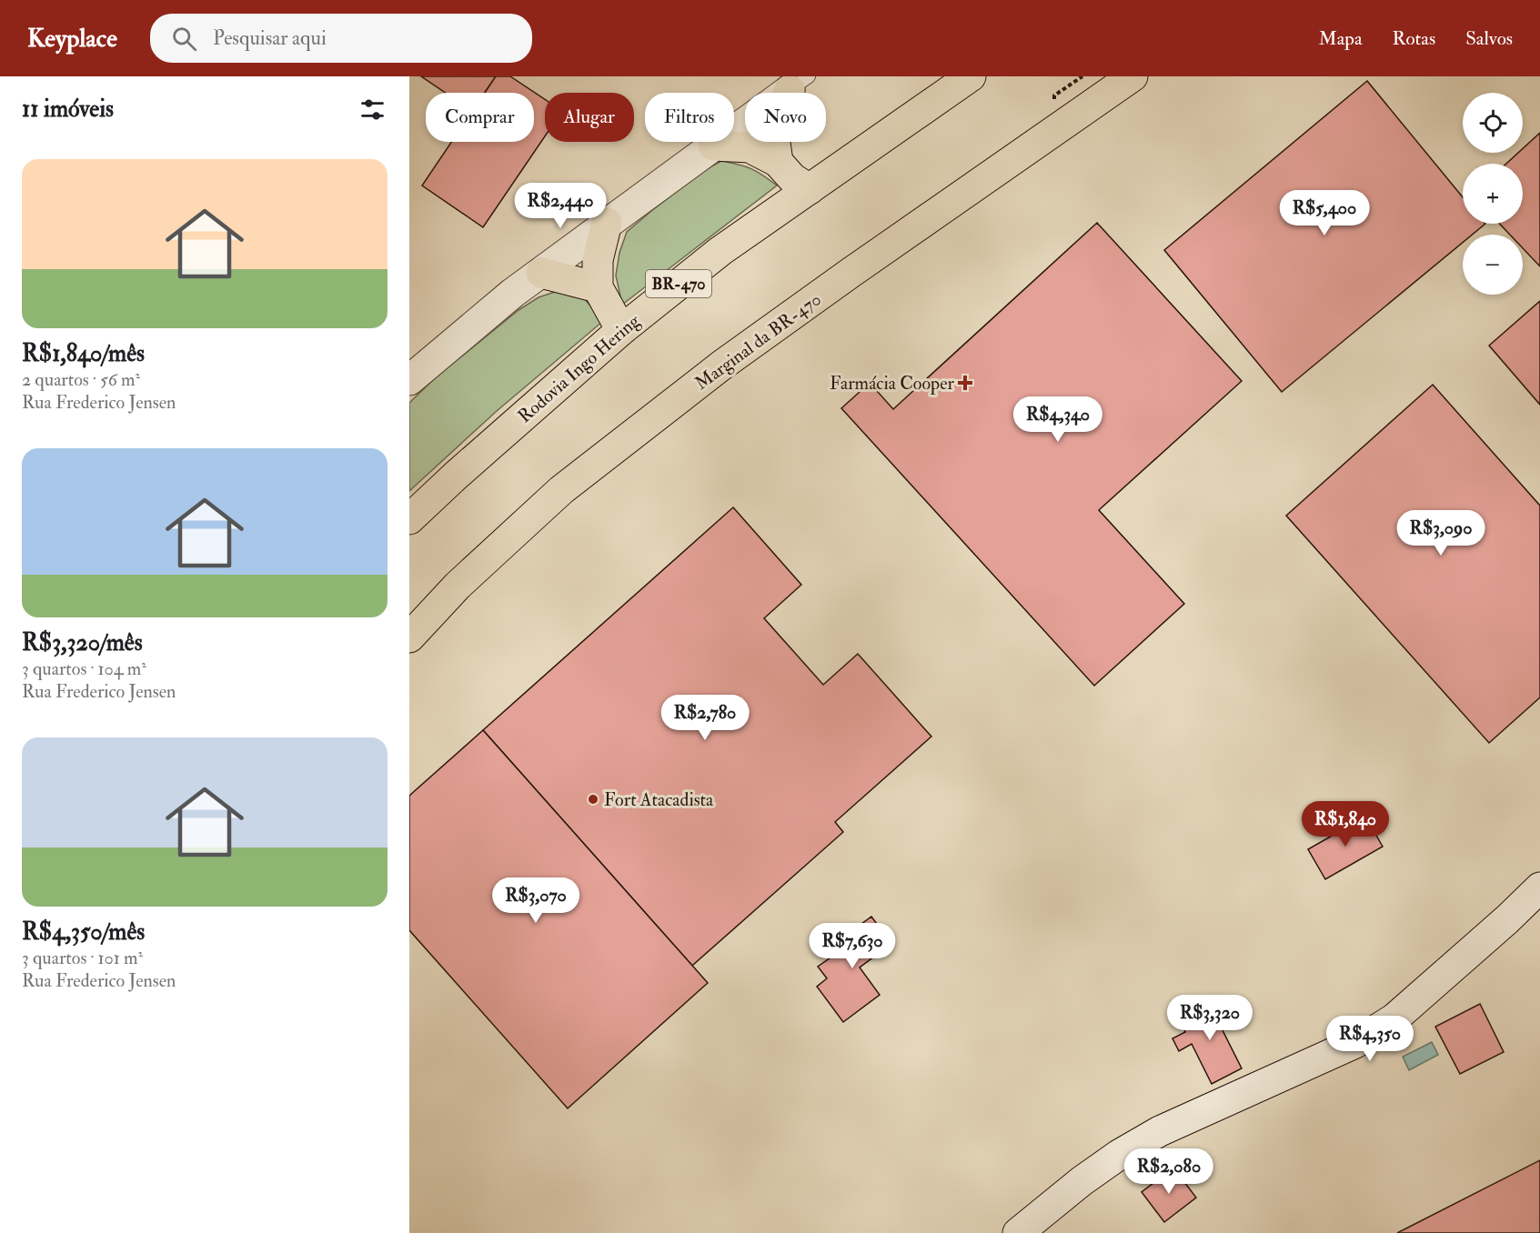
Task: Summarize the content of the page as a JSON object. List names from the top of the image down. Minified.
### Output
{"streets":{"highway":["BR-470","Marginal da BR-470","Rodovia Ingo Hering"]},"places":{"health":["Farmácia Cooper"],"other":["Fort Atacadista"]},"page":{"header":"Keyplace","search":"Pesquisar aqui","nav":["Mapa","Rotas","Salvos"],"heading":"11 imóveis","map_buttons":["+","−"],"chip":["Comprar","Alugar","Filtros","Novo"],"list":[{"name":"R$1,840/mês","note":"2 quartos · 56 m² · Rua Frederico Jensen"},{"name":"R$3,320/mês","note":"3 quartos · 104 m² · Rua Frederico Jensen"},{"name":"R$4,350/mês","note":"3 quartos · 101 m² · Rua Frederico Jensen"}],"price":["R$2,440","R$5,400","R$4,340","R$3,090","R$2,780","R$1,840","R$3,070","R$7,630","R$3,320","R$4,350","R$2,080"]}}
